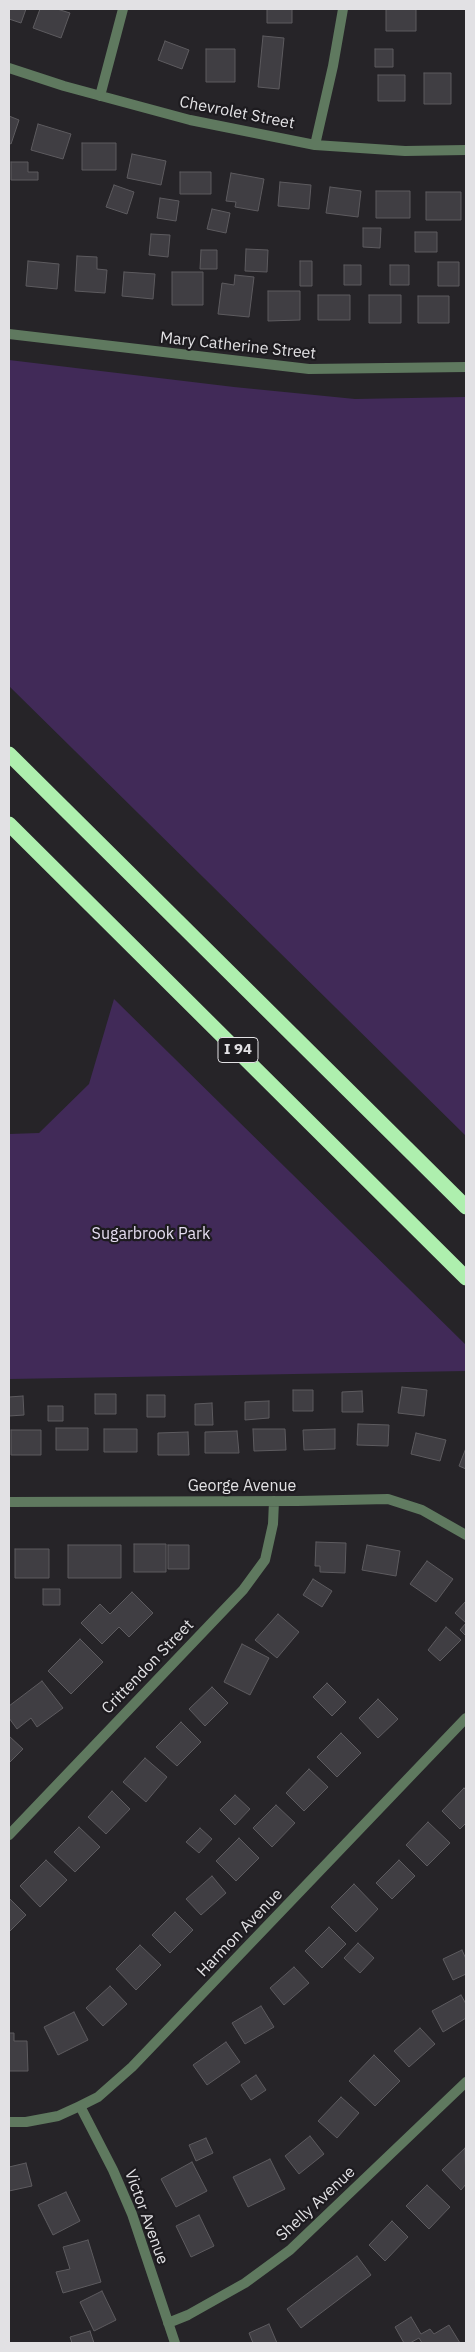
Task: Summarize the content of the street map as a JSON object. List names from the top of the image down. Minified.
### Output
{"streets":{"highway":["I 94"],"street":["Chevrolet Street","Mary Catherine Street","George Avenue","Crittendon Street","Harmon Avenue","Shelly Avenue","Victor Avenue"]},"crossings":[["George Avenue","Crittendon Street"],["Harmon Avenue","Victor Avenue"],["Shelly Avenue","Victor Avenue"]],"parks":["Sugarbrook Park"]}
